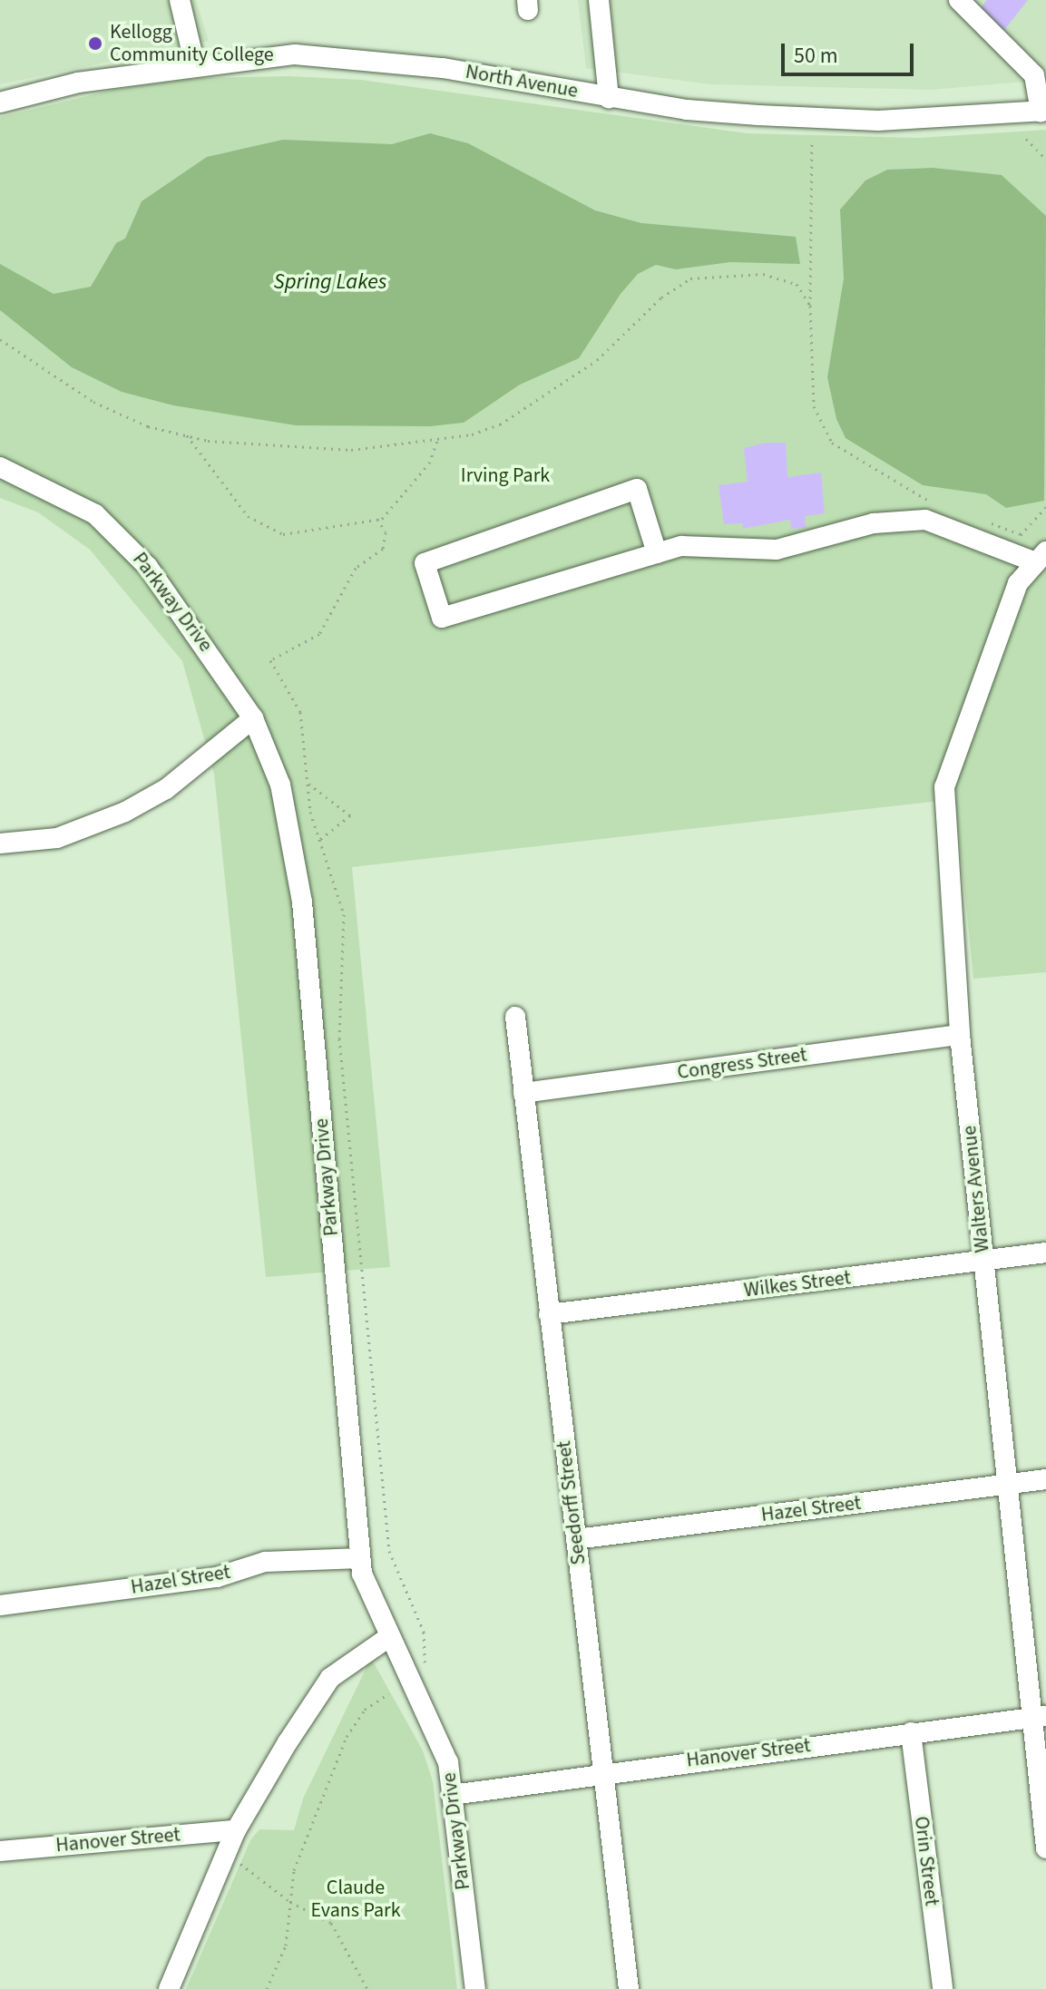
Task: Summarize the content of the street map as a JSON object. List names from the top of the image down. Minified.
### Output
{"streets":{"street":["North Avenue","Parkway Drive","Congress Street","Walters Avenue","Wilkes Street","Seedorff Street","Hazel Street","Hanover Street","Orin Street"]},"crossings":[["Parkway Drive","Hazel Street"],["Parkway Drive","Hanover Street"],["Congress Street","Walters Avenue"],["Congress Street","Seedorff Street"],["Walters Avenue","Wilkes Street"],["Walters Avenue","Hazel Street"],["Walters Avenue","Hanover Street"],["Wilkes Street","Seedorff Street"],["Seedorff Street","Hazel Street"],["Seedorff Street","Hanover Street"],["Hanover Street","Orin Street"]],"water":["Spring Lakes"],"parks":["Irving Park","Claude Evans Park"],"places":["Kellogg Community College"],"scale_bar":"50 m"}
